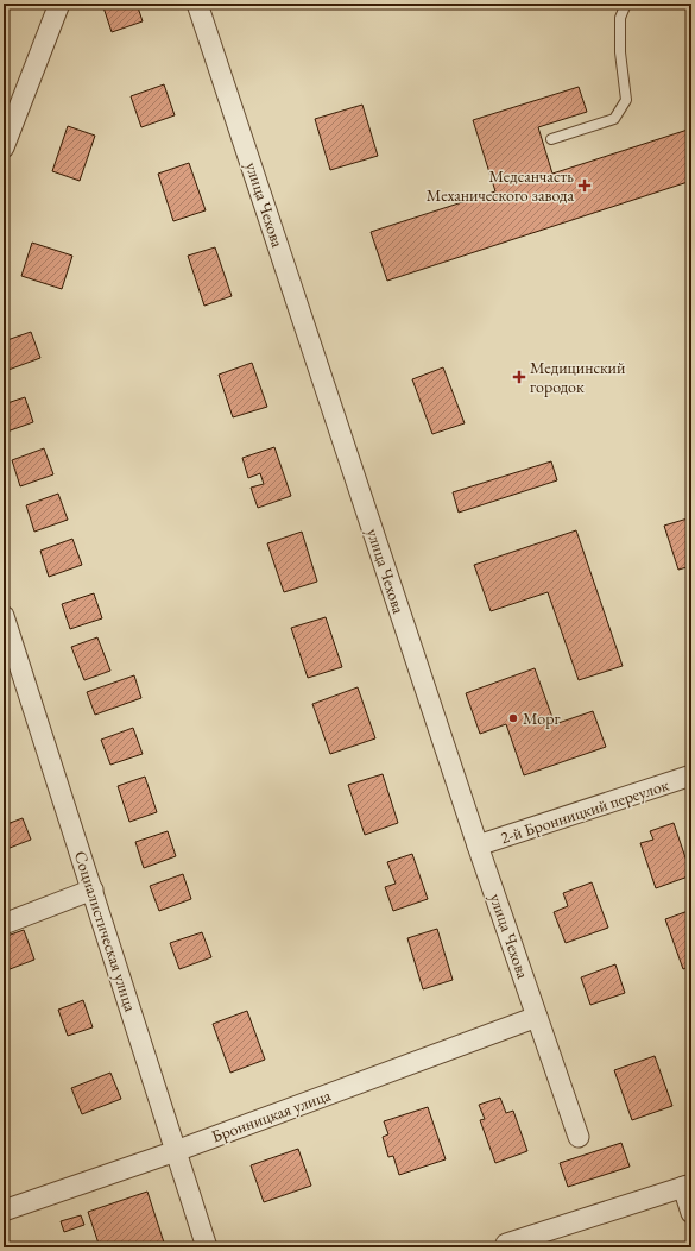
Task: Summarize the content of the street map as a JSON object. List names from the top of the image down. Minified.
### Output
{"streets":{"street":["улица Чехова","2-й Бронницкий переулок","Социалистическая улица","Бронницкая улица"]},"crossings":[["улица Чехова","2-й Бронницкий переулок"],["улица Чехова","Бронницкая улица"],["Социалистическая улица","Бронницкая улица"]],"places":{"health":["Медсанчасть Механического завода","Медицинский городок"],"other":["Морг"]}}
